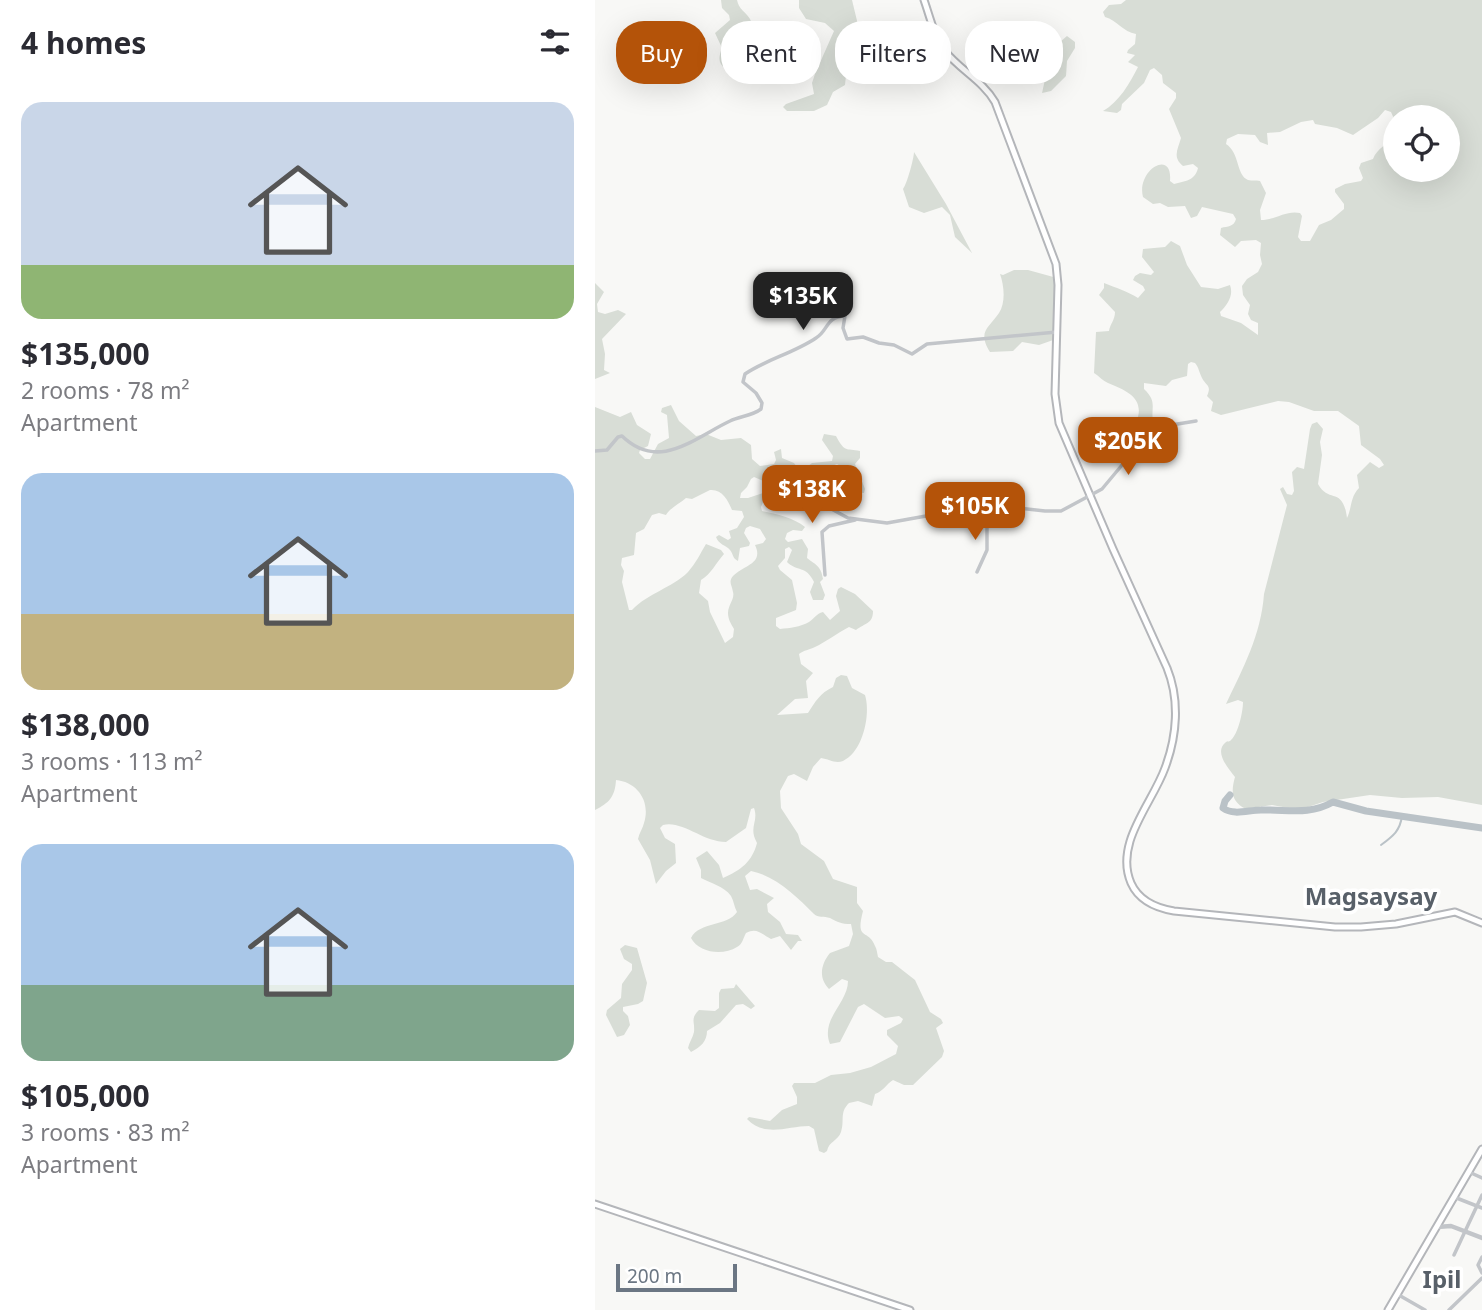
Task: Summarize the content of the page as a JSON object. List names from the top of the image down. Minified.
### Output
{"districts":["Magsaysay","Ipil"],"scale_bar":"200 m","page":{"heading":"4 homes","chip":["Buy","Rent","Filters","New"],"list":[{"name":"$135,000","note":"2 rooms · 78 m² · Apartment"},{"name":"$138,000","note":"3 rooms · 113 m² · Apartment"},{"name":"$105,000","note":"3 rooms · 83 m² · Apartment"}],"price":["$135K","$205K","$138K","$105K"],"scale":"200 m"}}
